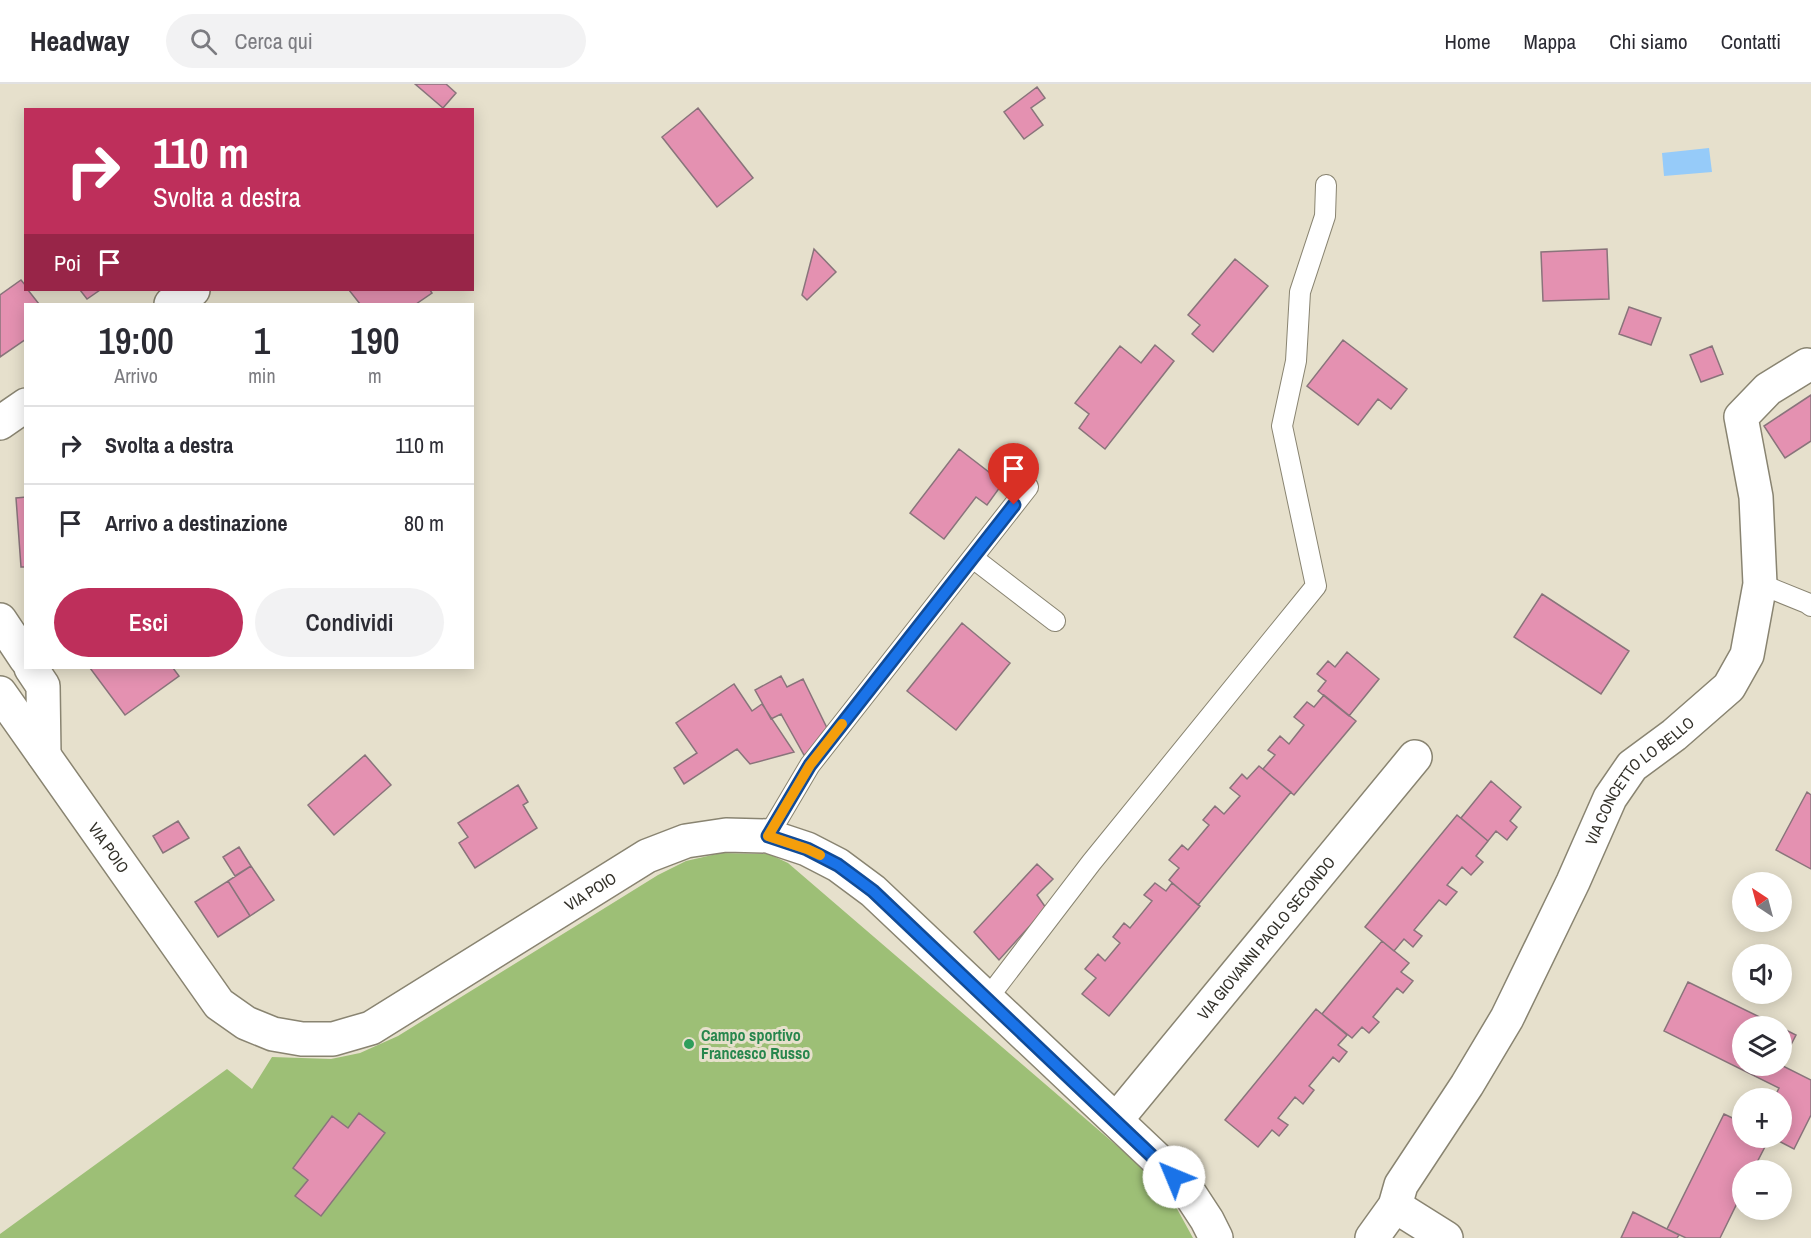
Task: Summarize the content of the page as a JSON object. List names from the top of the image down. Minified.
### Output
{"streets":{"street":["VIA CONCETTO LO BELLO","VIA POIO","VIA GIOVANNI PAOLO SECONDO"]},"crossings":[["VIA POIO","VIA GIOVANNI PAOLO SECONDO"]],"places":["Campo sportivo Francesco Russo"],"north":"top left","page":{"header":"Headway","search":"Cerca qui","nav":["Home","Mappa","Chi siamo","Contatti"],"turn":["110 m","Svolta a destra"],"then":"Poi","eta":["19:00","Arrivo","1","min","190","m"],"list":[{"name":"Svolta a destra","value":"110 m"},{"name":"Arrivo a destinazione","value":"80 m"}],"buttons":["Esci","Condividi"],"map_buttons":["+","−"]}}
